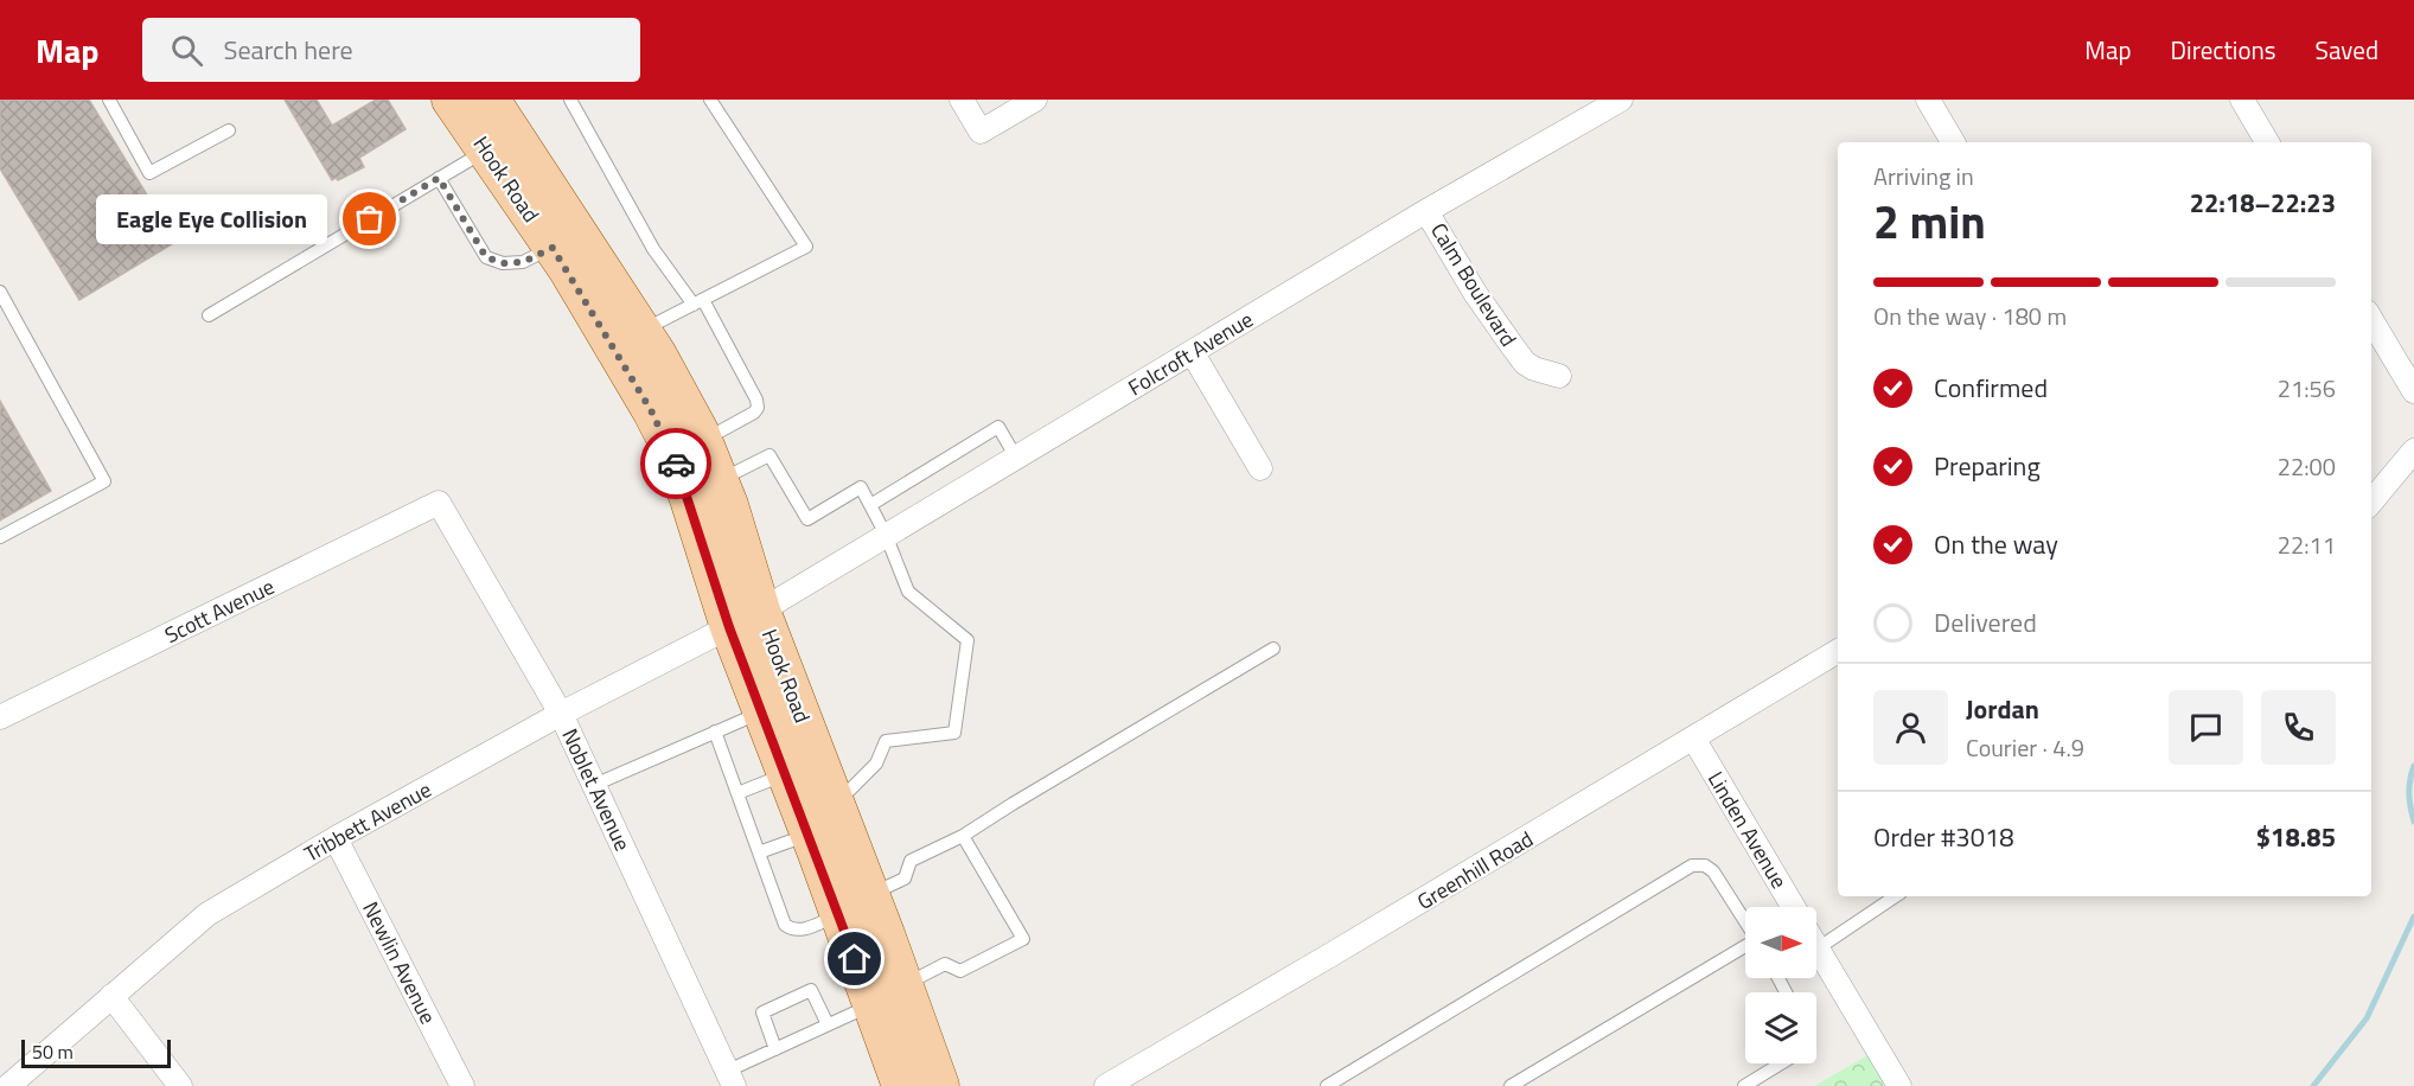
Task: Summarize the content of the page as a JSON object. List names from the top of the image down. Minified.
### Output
{"streets":{"main road":["Hook Road"],"street":["Calm Boulevard","Folcroft Avenue","Scott Avenue","Noblet Avenue","Tribbett Avenue","Linden Avenue","Greenhill Road","Newlin Avenue"]},"crossings":[["Hook Road","Folcroft Avenue"],["Hook Road","Tribbett Avenue"],["Calm Boulevard","Folcroft Avenue"],["Folcroft Avenue","Tribbett Avenue"],["Scott Avenue","Noblet Avenue"],["Noblet Avenue","Tribbett Avenue"],["Tribbett Avenue","Newlin Avenue"],["Linden Avenue","Greenhill Road"]],"places":["Eagle Eye Collision"],"scale_bar":"50 m","north":"right","page":{"header":"Map","search":"Search here","nav":["Map","Directions","Saved"],"heading":["2 min","Arriving in","22:18–22:23"],"panel":["Jordan","Courier · 4.9","Order #3018","$18.85"],"bubble":"Eagle Eye Collision","bar":"On the way · 180 m","list":[["Confirmed","21:56"],["Preparing","22:00"],["On the way","22:11"],"Delivered"],"scale":"50 m"}}
